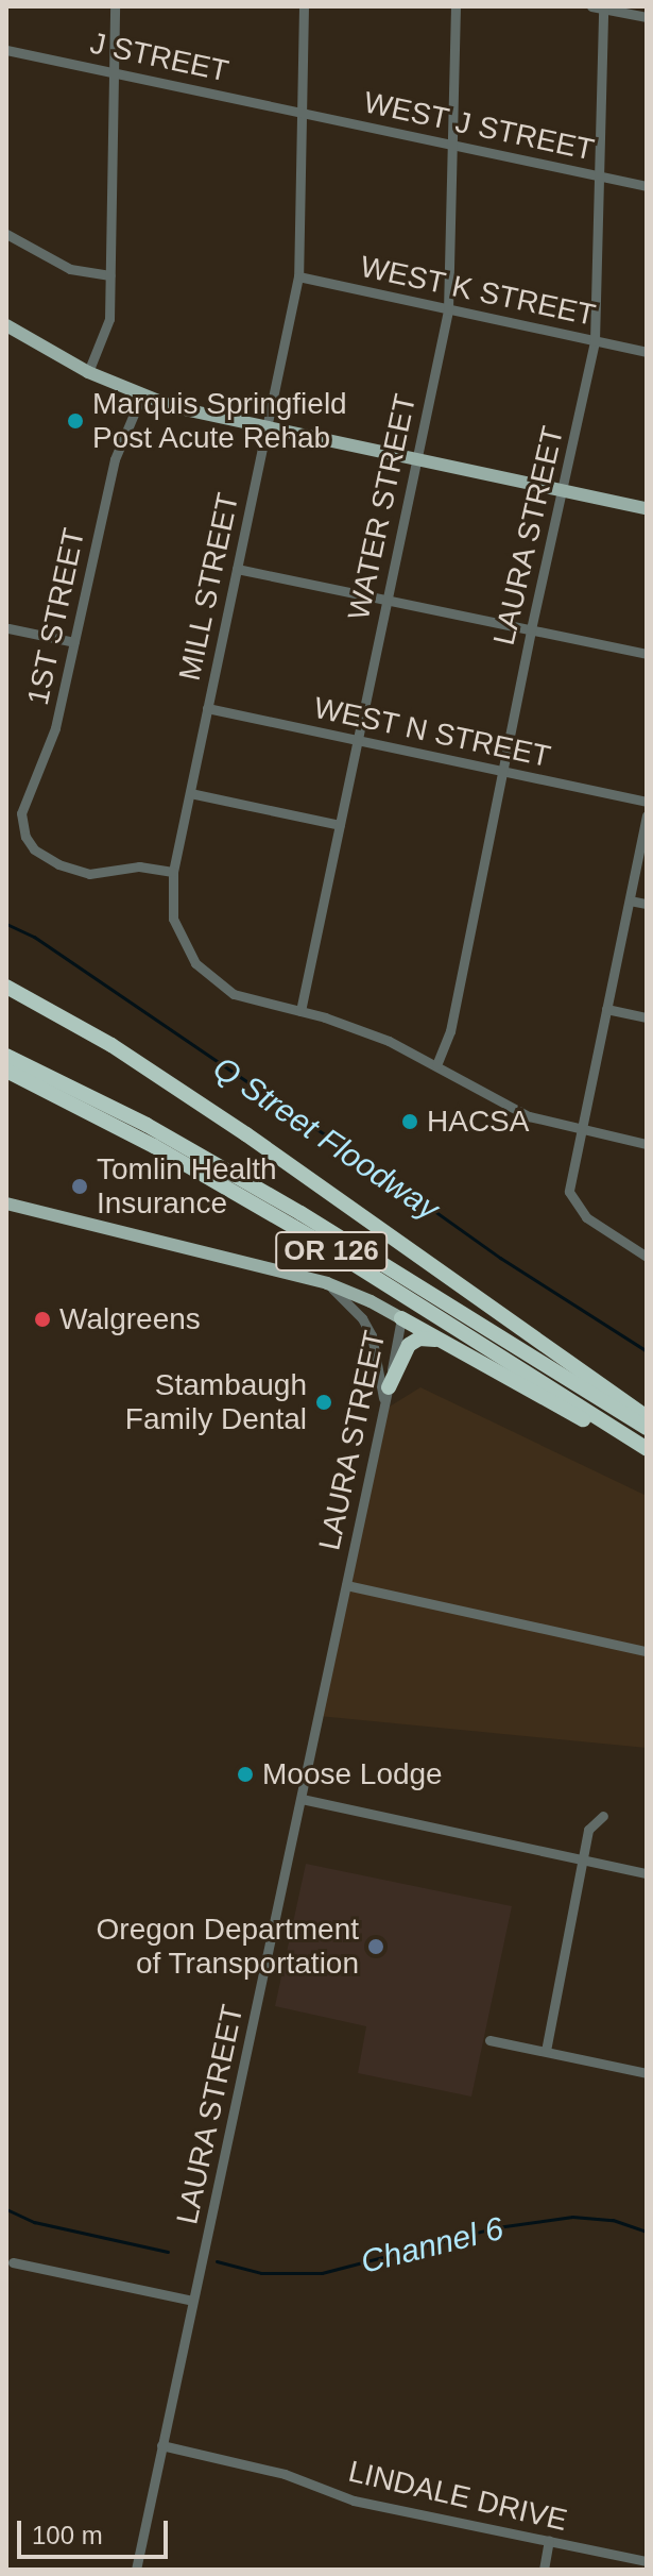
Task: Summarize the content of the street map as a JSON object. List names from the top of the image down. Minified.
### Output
{"streets":{"highway":["OR 126"],"street":["J STREET","WEST J STREET","WEST K STREET","WATER STREET","LAURA STREET","MILL STREET","1ST STREET","WEST N STREET","LINDALE DRIVE"]},"crossings":[["J STREET","WEST J STREET"],["J STREET","MILL STREET"],["WEST J STREET","WATER STREET"],["WEST J STREET","LAURA STREET"],["WEST J STREET","MILL STREET"],["WEST K STREET","WATER STREET"],["WEST K STREET","LAURA STREET"],["WEST K STREET","MILL STREET"],["WATER STREET","MILL STREET"],["WATER STREET","WEST N STREET"],["LAURA STREET","MILL STREET"],["LAURA STREET","WEST N STREET"],["LAURA STREET","LINDALE DRIVE"],["MILL STREET","1ST STREET"],["MILL STREET","WEST N STREET"]],"water":["Q Street Floodway","Channel 6"],"places":["Marquis Springfield Post Acute Rehab","HACSA","Tomlin Health Insurance","Walgreens","Stambaugh Family Dental","Moose Lodge","Oregon Department of Transportation"],"scale_bar":"100 m"}
